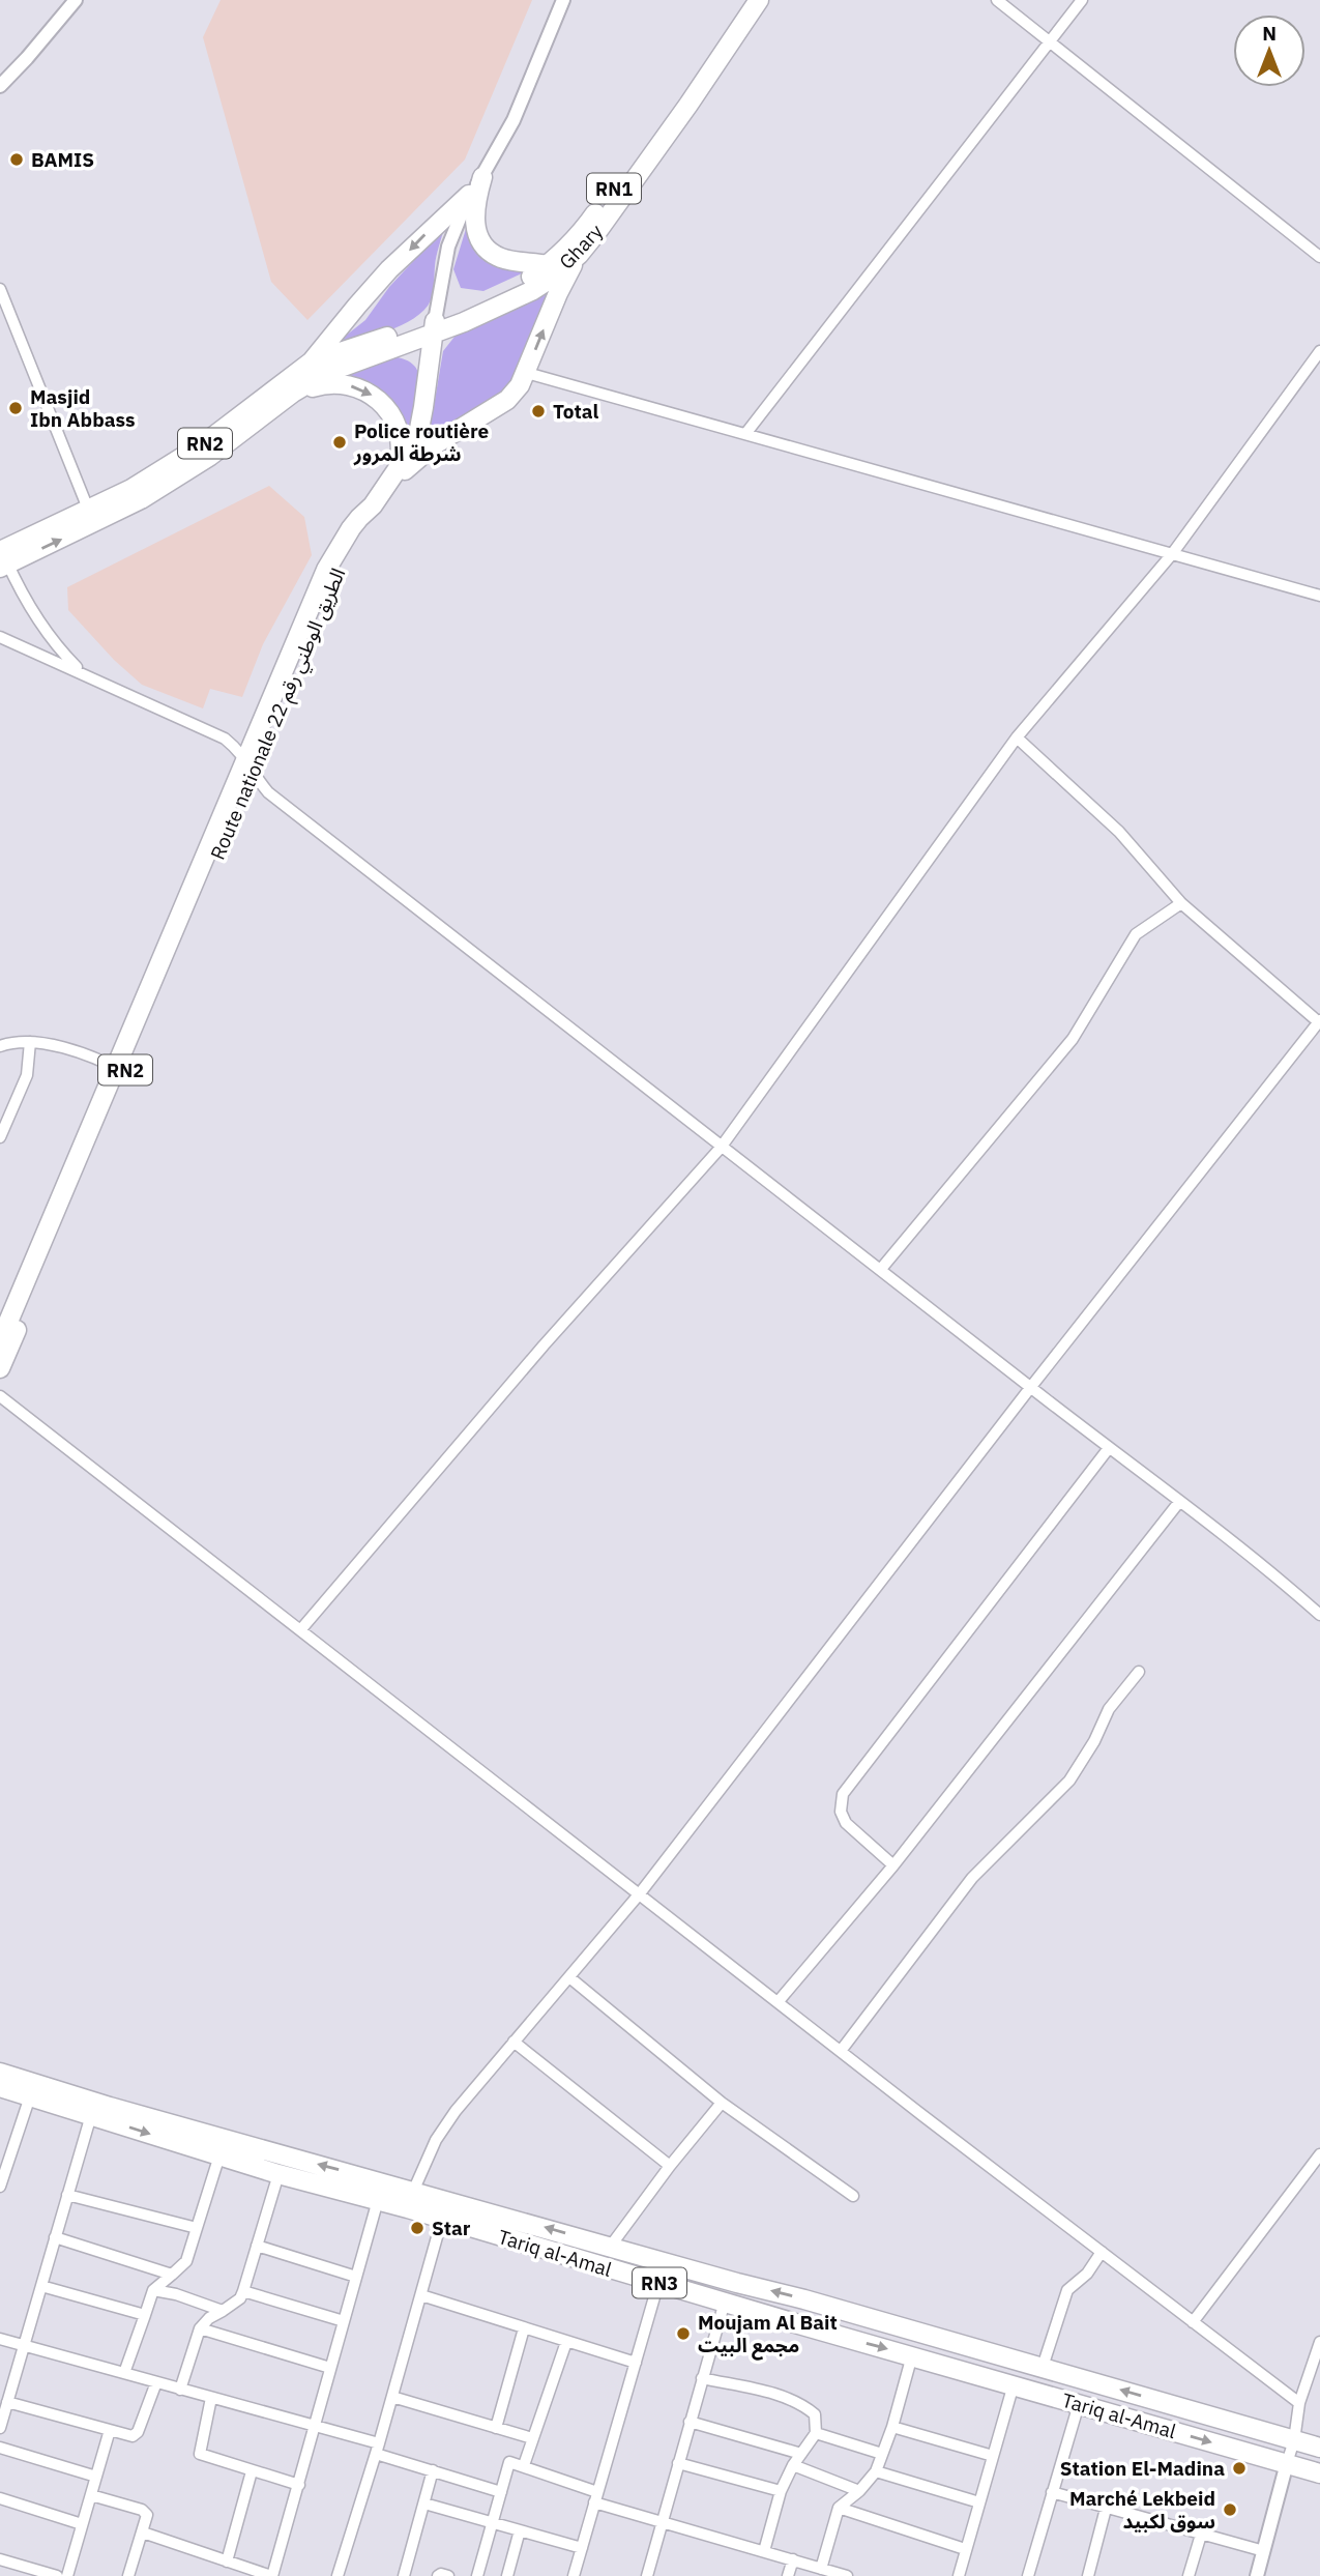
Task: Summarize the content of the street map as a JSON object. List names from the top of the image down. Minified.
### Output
{"streets":{"highway":["RN1","Ghary","RN2","Route nationale 22 الطريق الوطني رقم","Tariq al-Amal","RN3"]},"crossings":[["Ghary","RN2"],["RN2","Route nationale 22 الطريق الوطني رقم"]],"places":["BAMIS","Masjid Ibn Abbass","Total","Police routière شرطة المرور","Star","Moujam Al Bait مجمع البيت","Station El-Madina","Marché Lekbeid سوق لكبيد"],"north":"top"}
